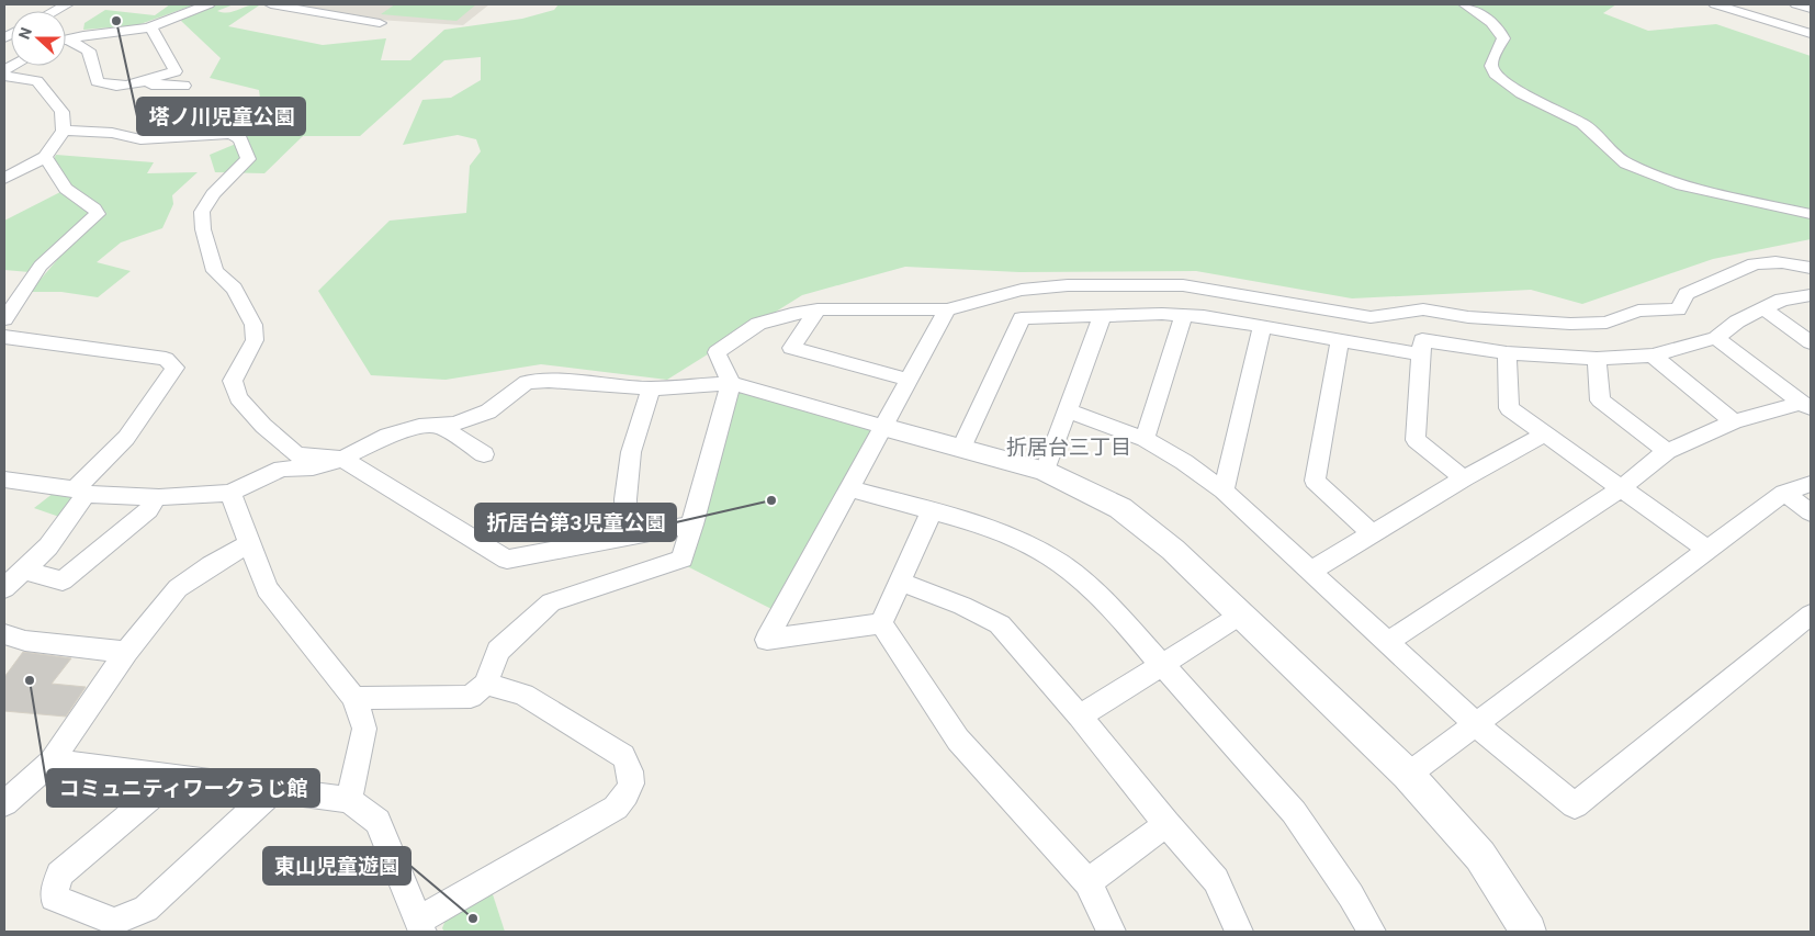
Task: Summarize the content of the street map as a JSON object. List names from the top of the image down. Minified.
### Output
{"districts":["折居台三丁目"],"places":["塔ノ川児童公園","折居台第3児童公園","コミュニティワークうじ館","東山児童遊園"],"north":"left"}
